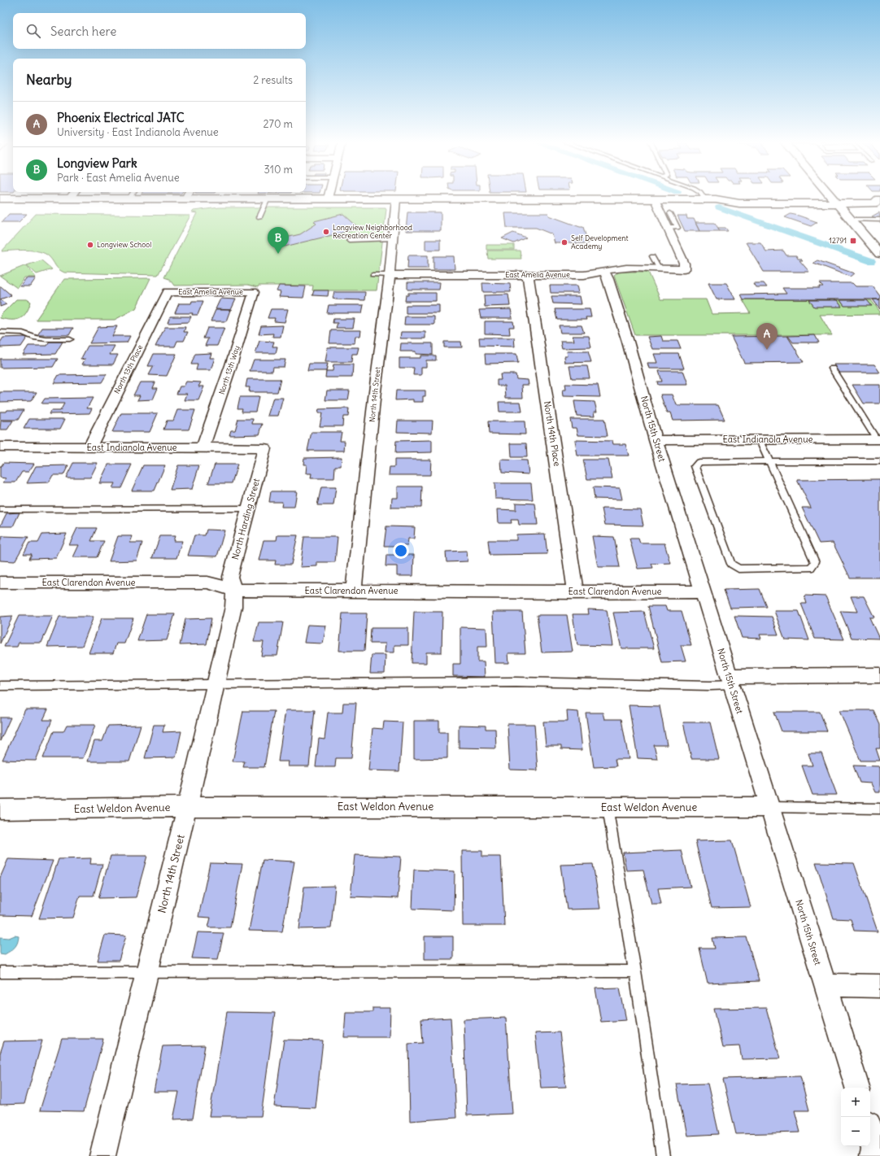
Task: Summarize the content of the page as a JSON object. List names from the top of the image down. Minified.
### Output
{"streets":{"street":["East Amelia Avenue","North 13th Place","North 13th Way","North 14th Street","North 15th Street","North 14th Place","East Indianola Avenue","North Harding Street","East Clarendon Avenue","East Weldon Avenue"]},"crossings":[["East Amelia Avenue","North 13th Place"],["East Amelia Avenue","North 13th Way"],["East Amelia Avenue","North 14th Street"],["East Amelia Avenue","North 15th Street"],["East Amelia Avenue","North 14th Place"],["North 13th Place","East Indianola Avenue"],["North 13th Way","East Indianola Avenue"],["North 14th Street","North Harding Street"],["North 14th Street","East Clarendon Avenue"],["North 14th Street","East Weldon Avenue"],["North 15th Street","East Indianola Avenue"],["North 15th Street","East Clarendon Avenue"],["North 15th Street","East Weldon Avenue"],["North 14th Place","East Clarendon Avenue"],["East Indianola Avenue","North Harding Street"],["North Harding Street","East Clarendon Avenue"]],"places":{"other":["Longview Neighborhood Recreation Center","Self Development Academy","Longview School"],"transit":["12791"]},"page":{"search":"Search here","heading":["Nearby","2 results"],"list":[{"mark":"A","name":"Phoenix Electrical JATC","note":"University · East Indianola Avenue","value":"270 m"},{"mark":"B","name":"Longview Park","note":"Park · East Amelia Avenue","value":"310 m"}],"pins":["B","A"],"map_buttons":["+","−"]}}
